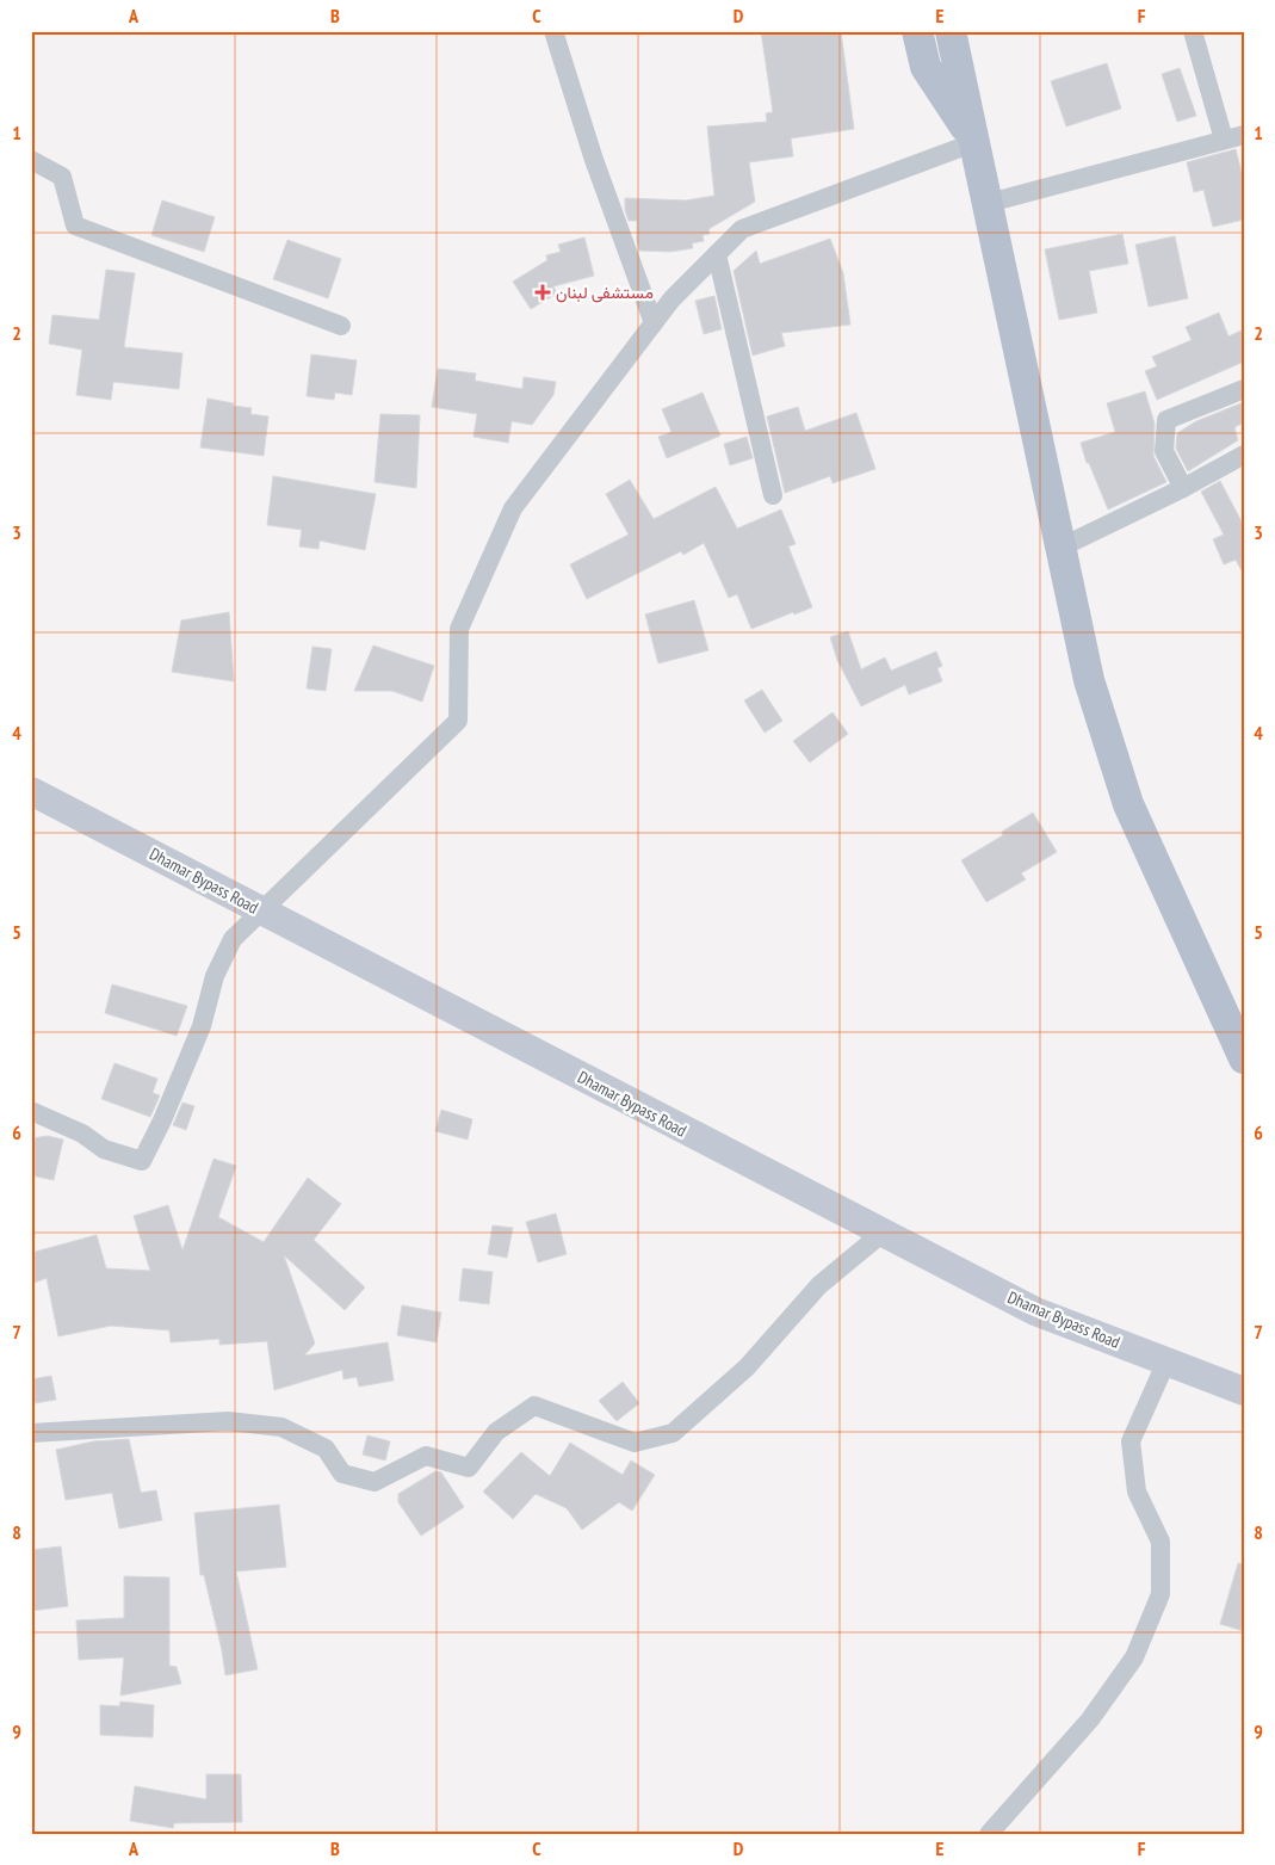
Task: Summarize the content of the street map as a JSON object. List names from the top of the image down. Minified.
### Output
{"streets":{"main road":["Dhamar Bypass Road"]},"places":{"health":["مستشفى لبنان"]},"grid":{"columns":["A","B","C","D","E","F"],"rows":["1","2","3","4","5","6","7","8","9"]}}
